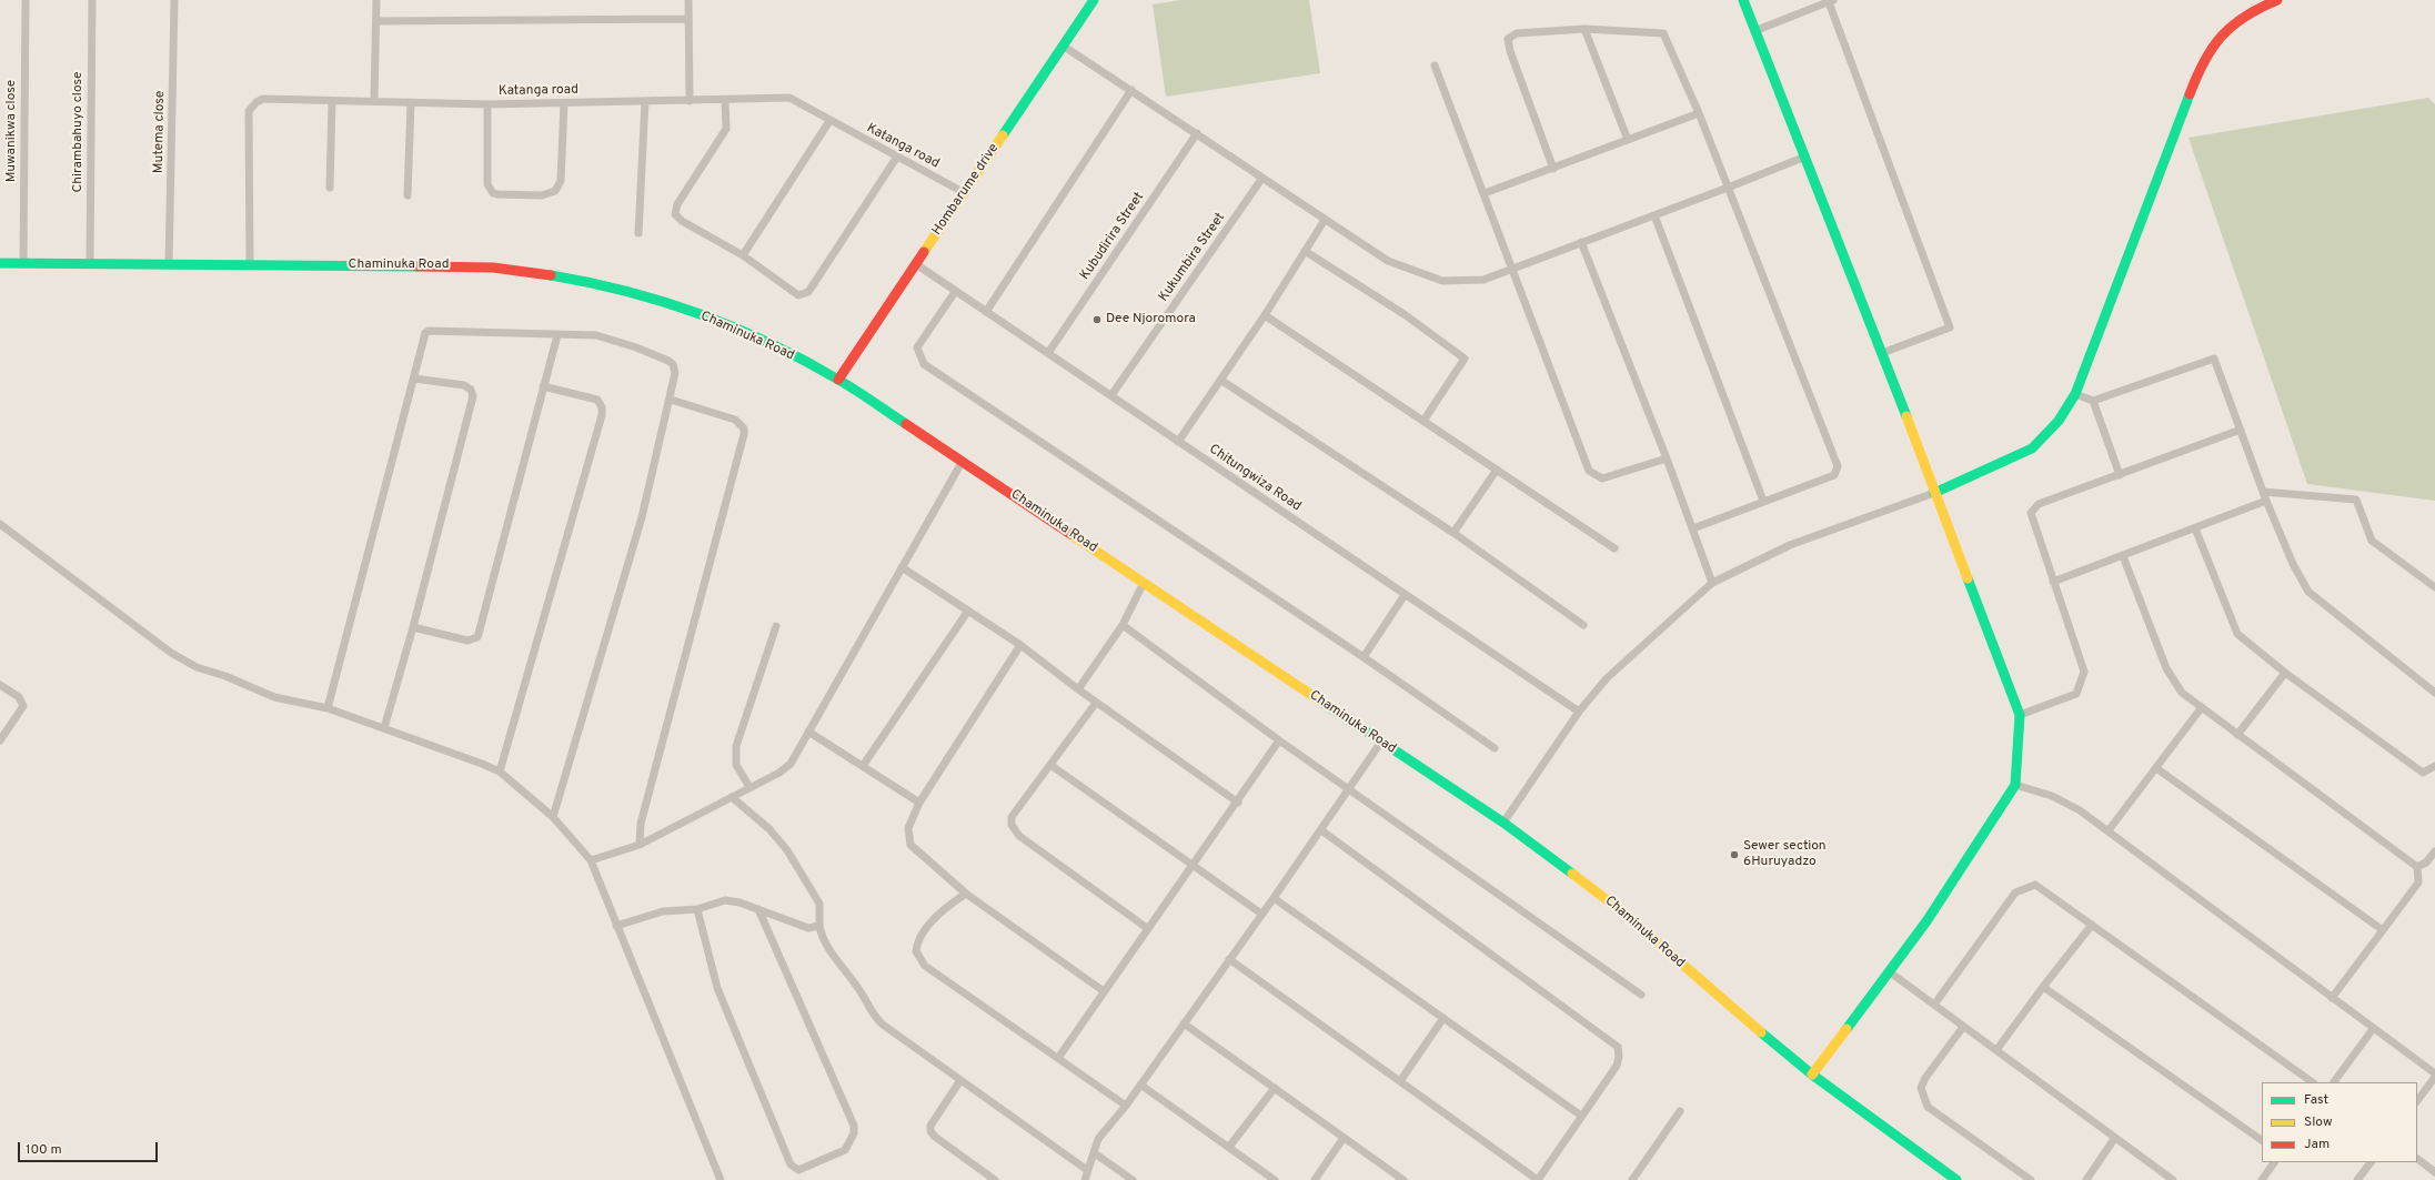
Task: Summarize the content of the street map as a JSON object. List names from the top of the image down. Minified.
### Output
{"streets":{"street":["Katanga road","Muwanikwa close","Chirambahuyo close","Mutema close","Hombarume drive","Kubudirira Street","Kukumbira Street","Chaminuka Road","Chitungwiza Road"]},"crossings":[["Katanga road","Hombarume drive"],["Katanga road","Chaminuka Road"],["Muwanikwa close","Chaminuka Road"],["Chirambahuyo close","Chaminuka Road"],["Mutema close","Chaminuka Road"],["Hombarume drive","Chaminuka Road"],["Hombarume drive","Chitungwiza Road"],["Kubudirira Street","Chitungwiza Road"],["Kukumbira Street","Chitungwiza Road"]],"places":["Dee Njoromora","Sewer section 6Huruyadzo"],"legend":["Fast","Slow","Jam"],"scale_bar":"100 m"}
